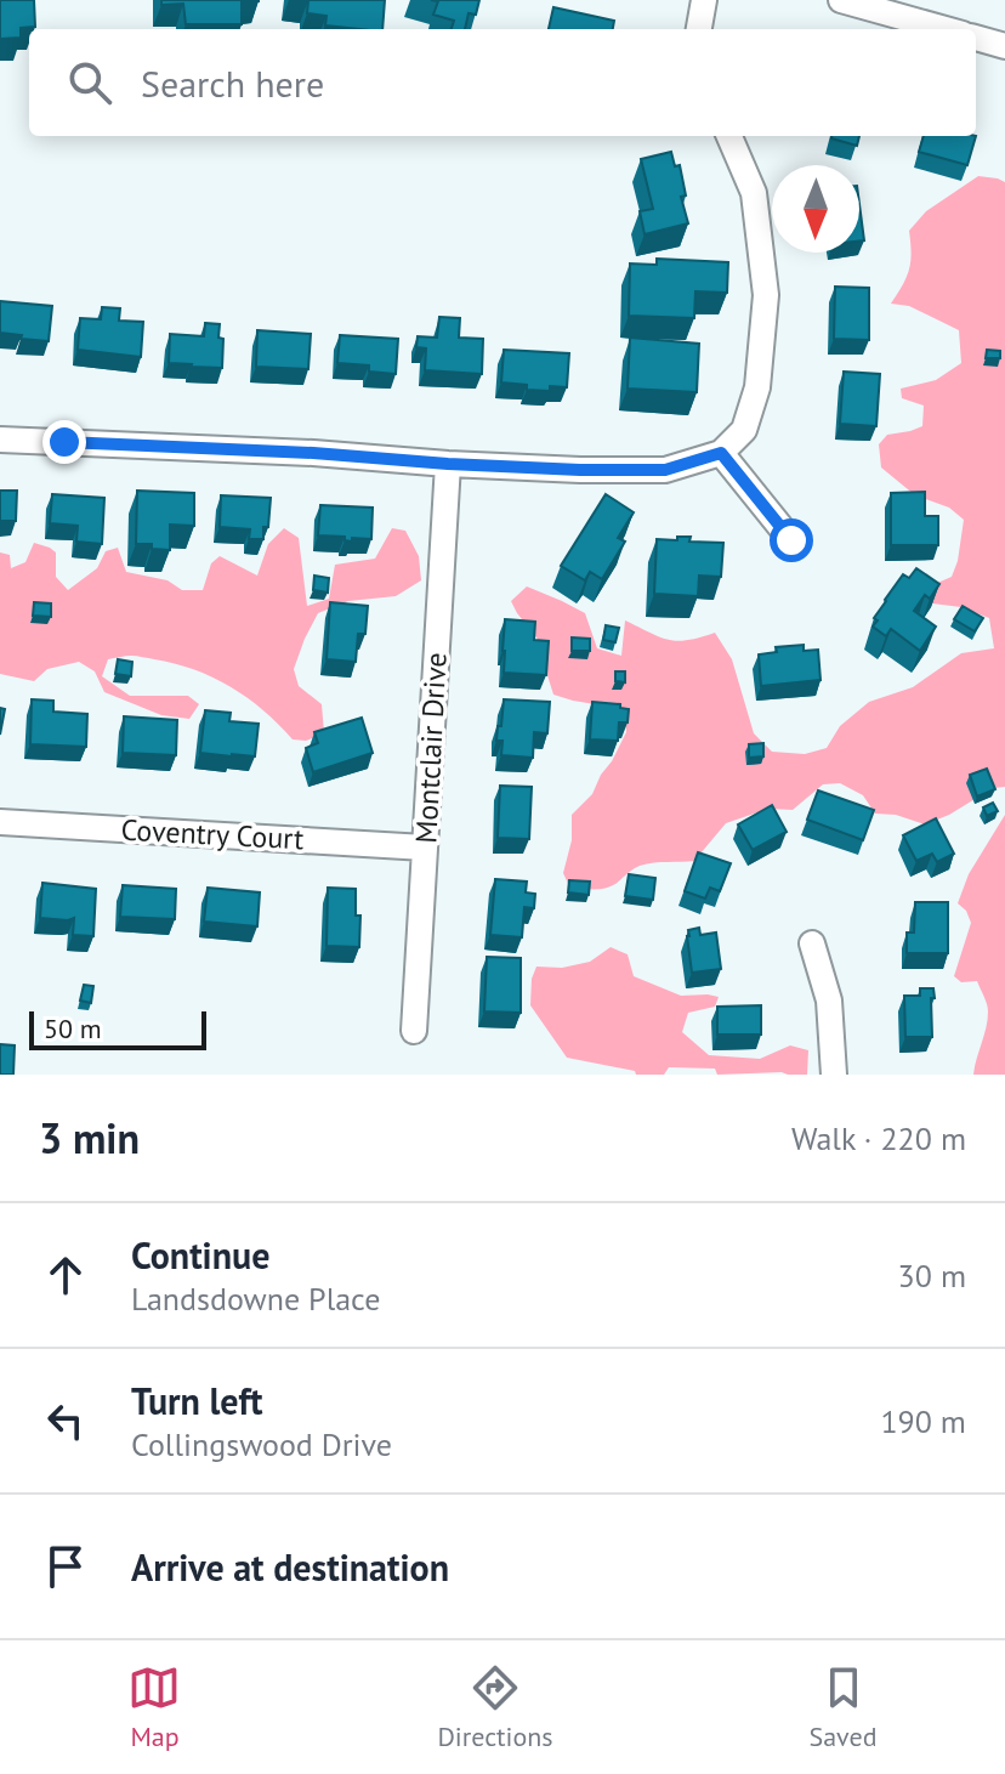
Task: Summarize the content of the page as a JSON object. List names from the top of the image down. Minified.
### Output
{"streets":{"street":["Montclair Drive","Coventry Court"]},"crossings":[["Montclair Drive","Coventry Court"]],"scale_bar":"50 m","north":"bottom","page":{"search":"Search here","scale":"50 m","heading":["3 min","Walk · 220 m"],"list":[["Continue","Landsdowne Place","30 m"],["Turn left","Collingswood Drive","190 m"],"Arrive at destination"],"nav":["Map","Directions","Saved"]}}
